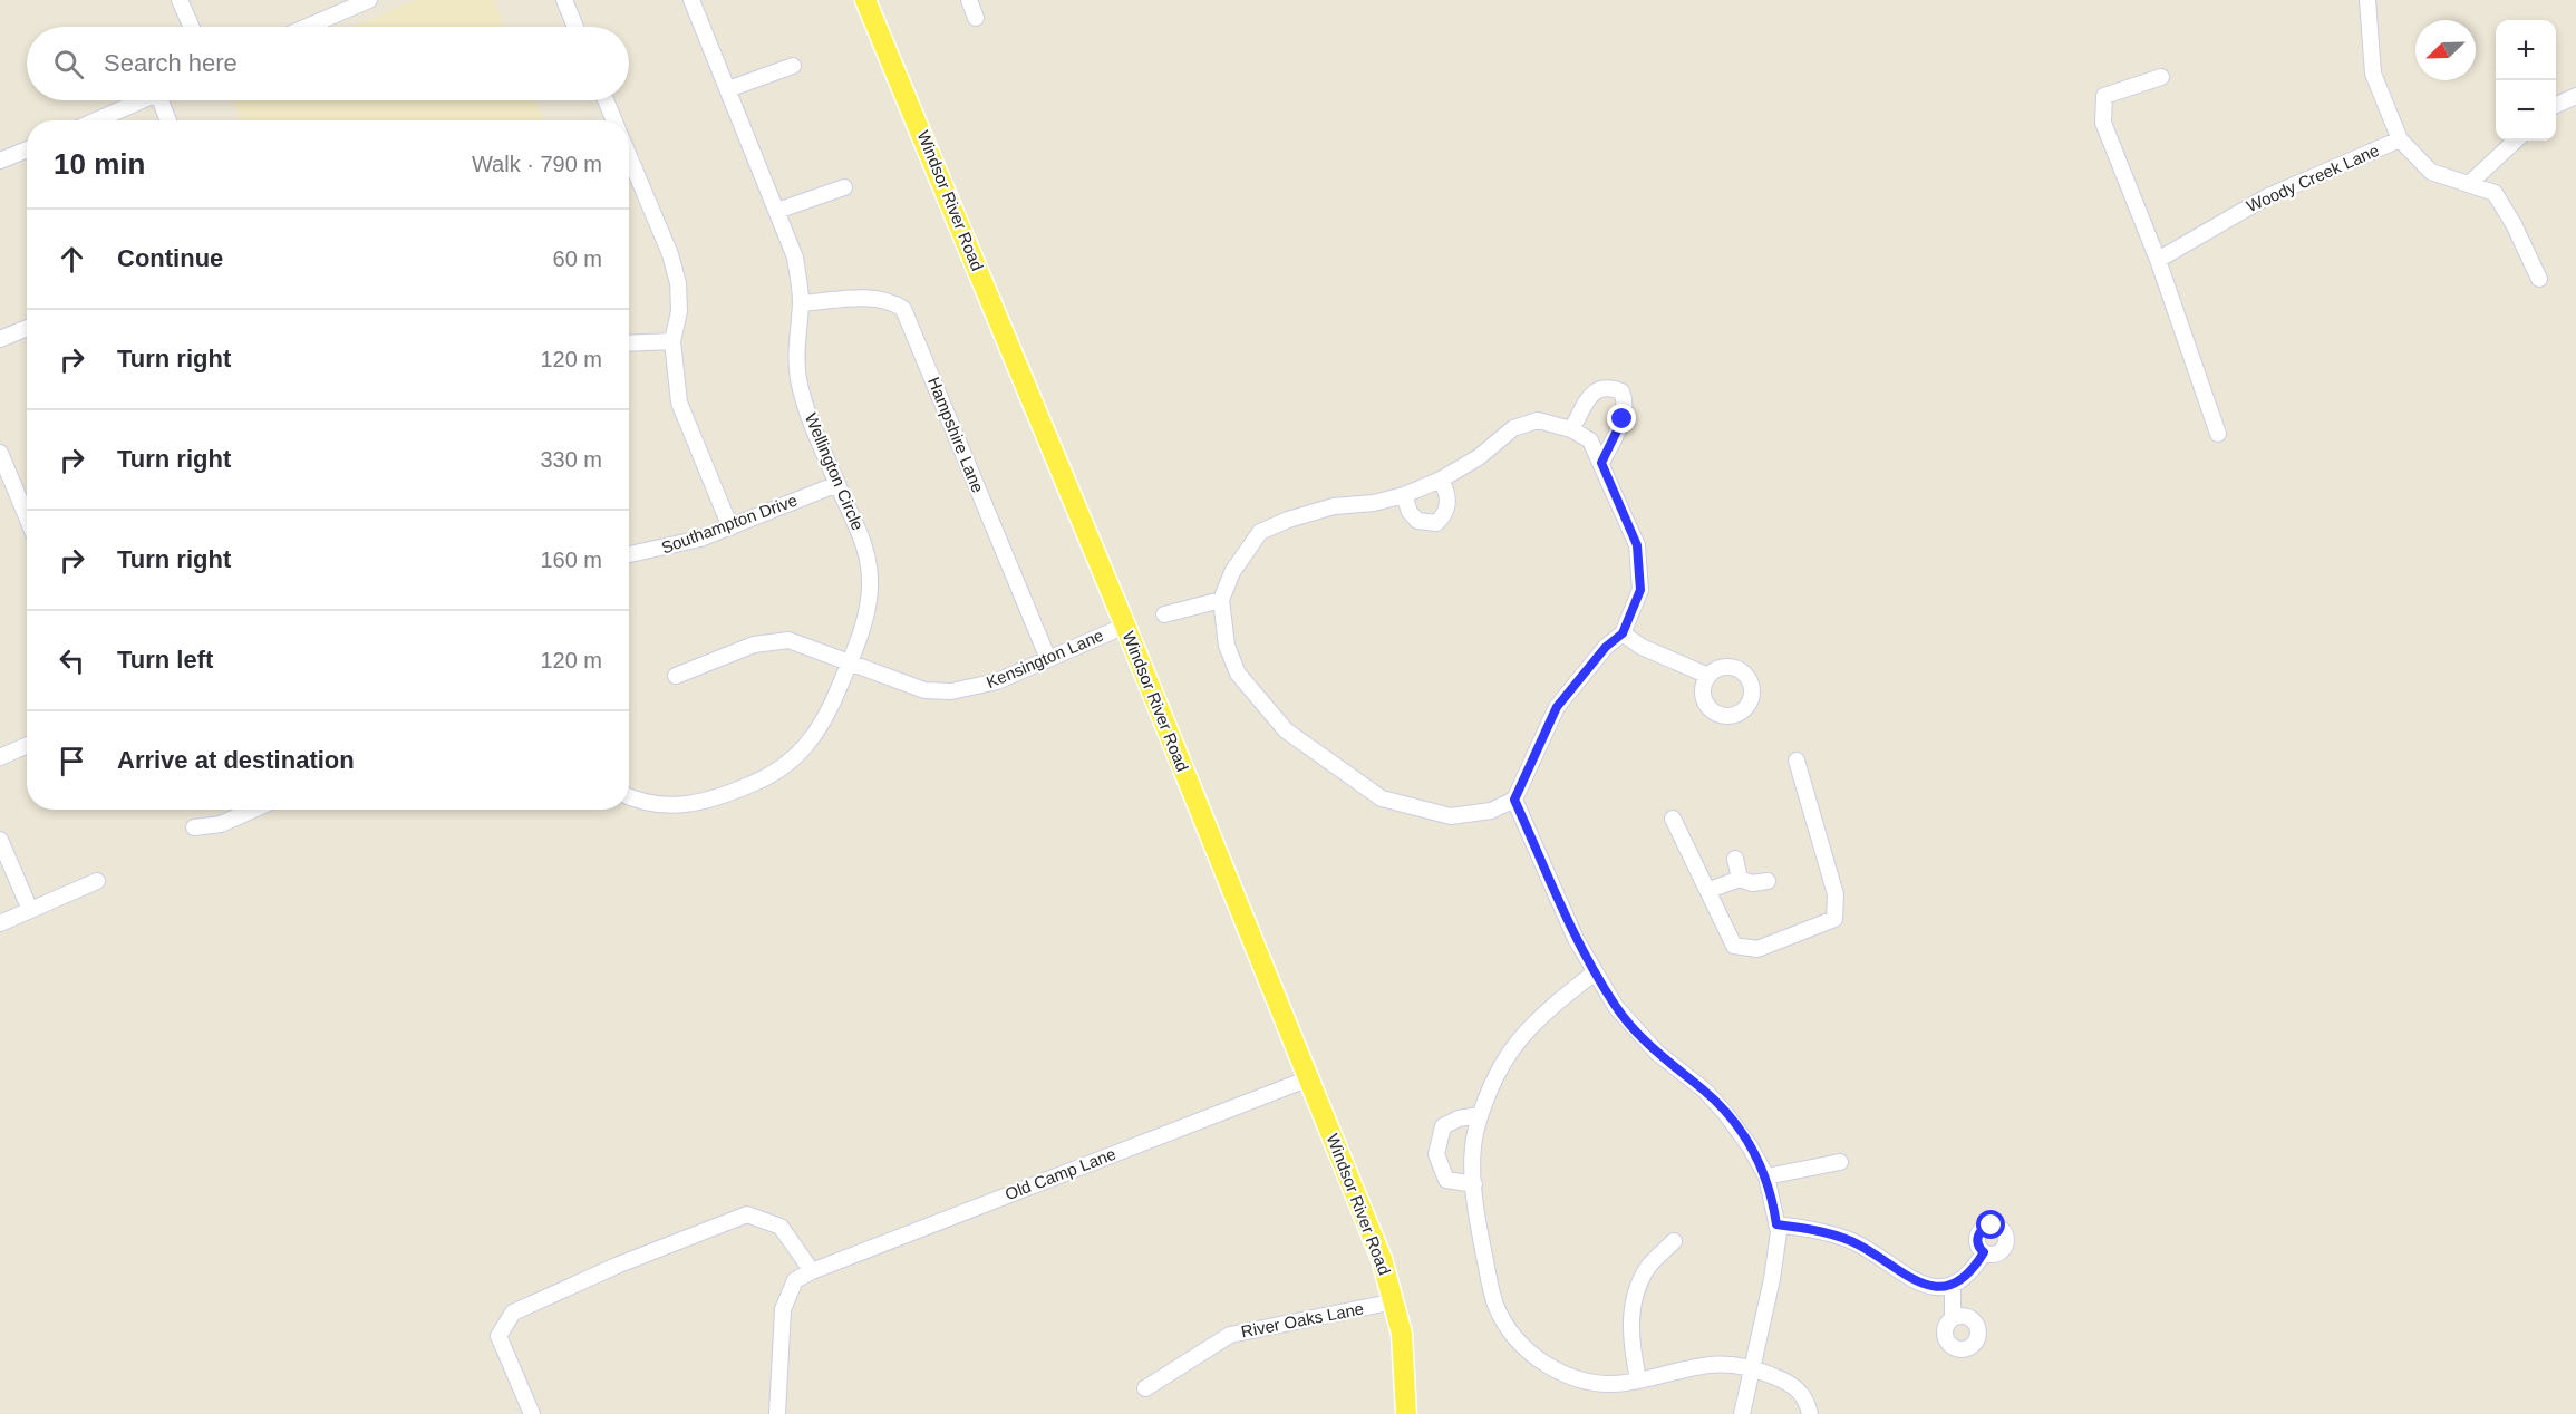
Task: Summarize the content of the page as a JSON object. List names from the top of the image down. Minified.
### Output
{"streets":{"main road":["Windsor River Road"],"street":["Woody Creek Lane","Hampshire Lane","Wellington Circle","Southampton Drive","Kensington Lane","Old Camp Lane","River Oaks Lane"]},"crossings":[["Windsor River Road","Kensington Lane"],["Windsor River Road","Old Camp Lane"],["Windsor River Road","River Oaks Lane"],["Hampshire Lane","Wellington Circle"],["Hampshire Lane","Kensington Lane"],["Wellington Circle","Southampton Drive"],["Wellington Circle","Kensington Lane"]],"north":"bottom left","page":{"map_buttons":["+","−"],"search":"Search here","heading":["10 min","Walk · 790 m"],"list":[["Continue","60 m"],["Turn right","120 m"],["Turn right","330 m"],["Turn right","160 m"],["Turn left","120 m"],"Arrive at destination"]}}
